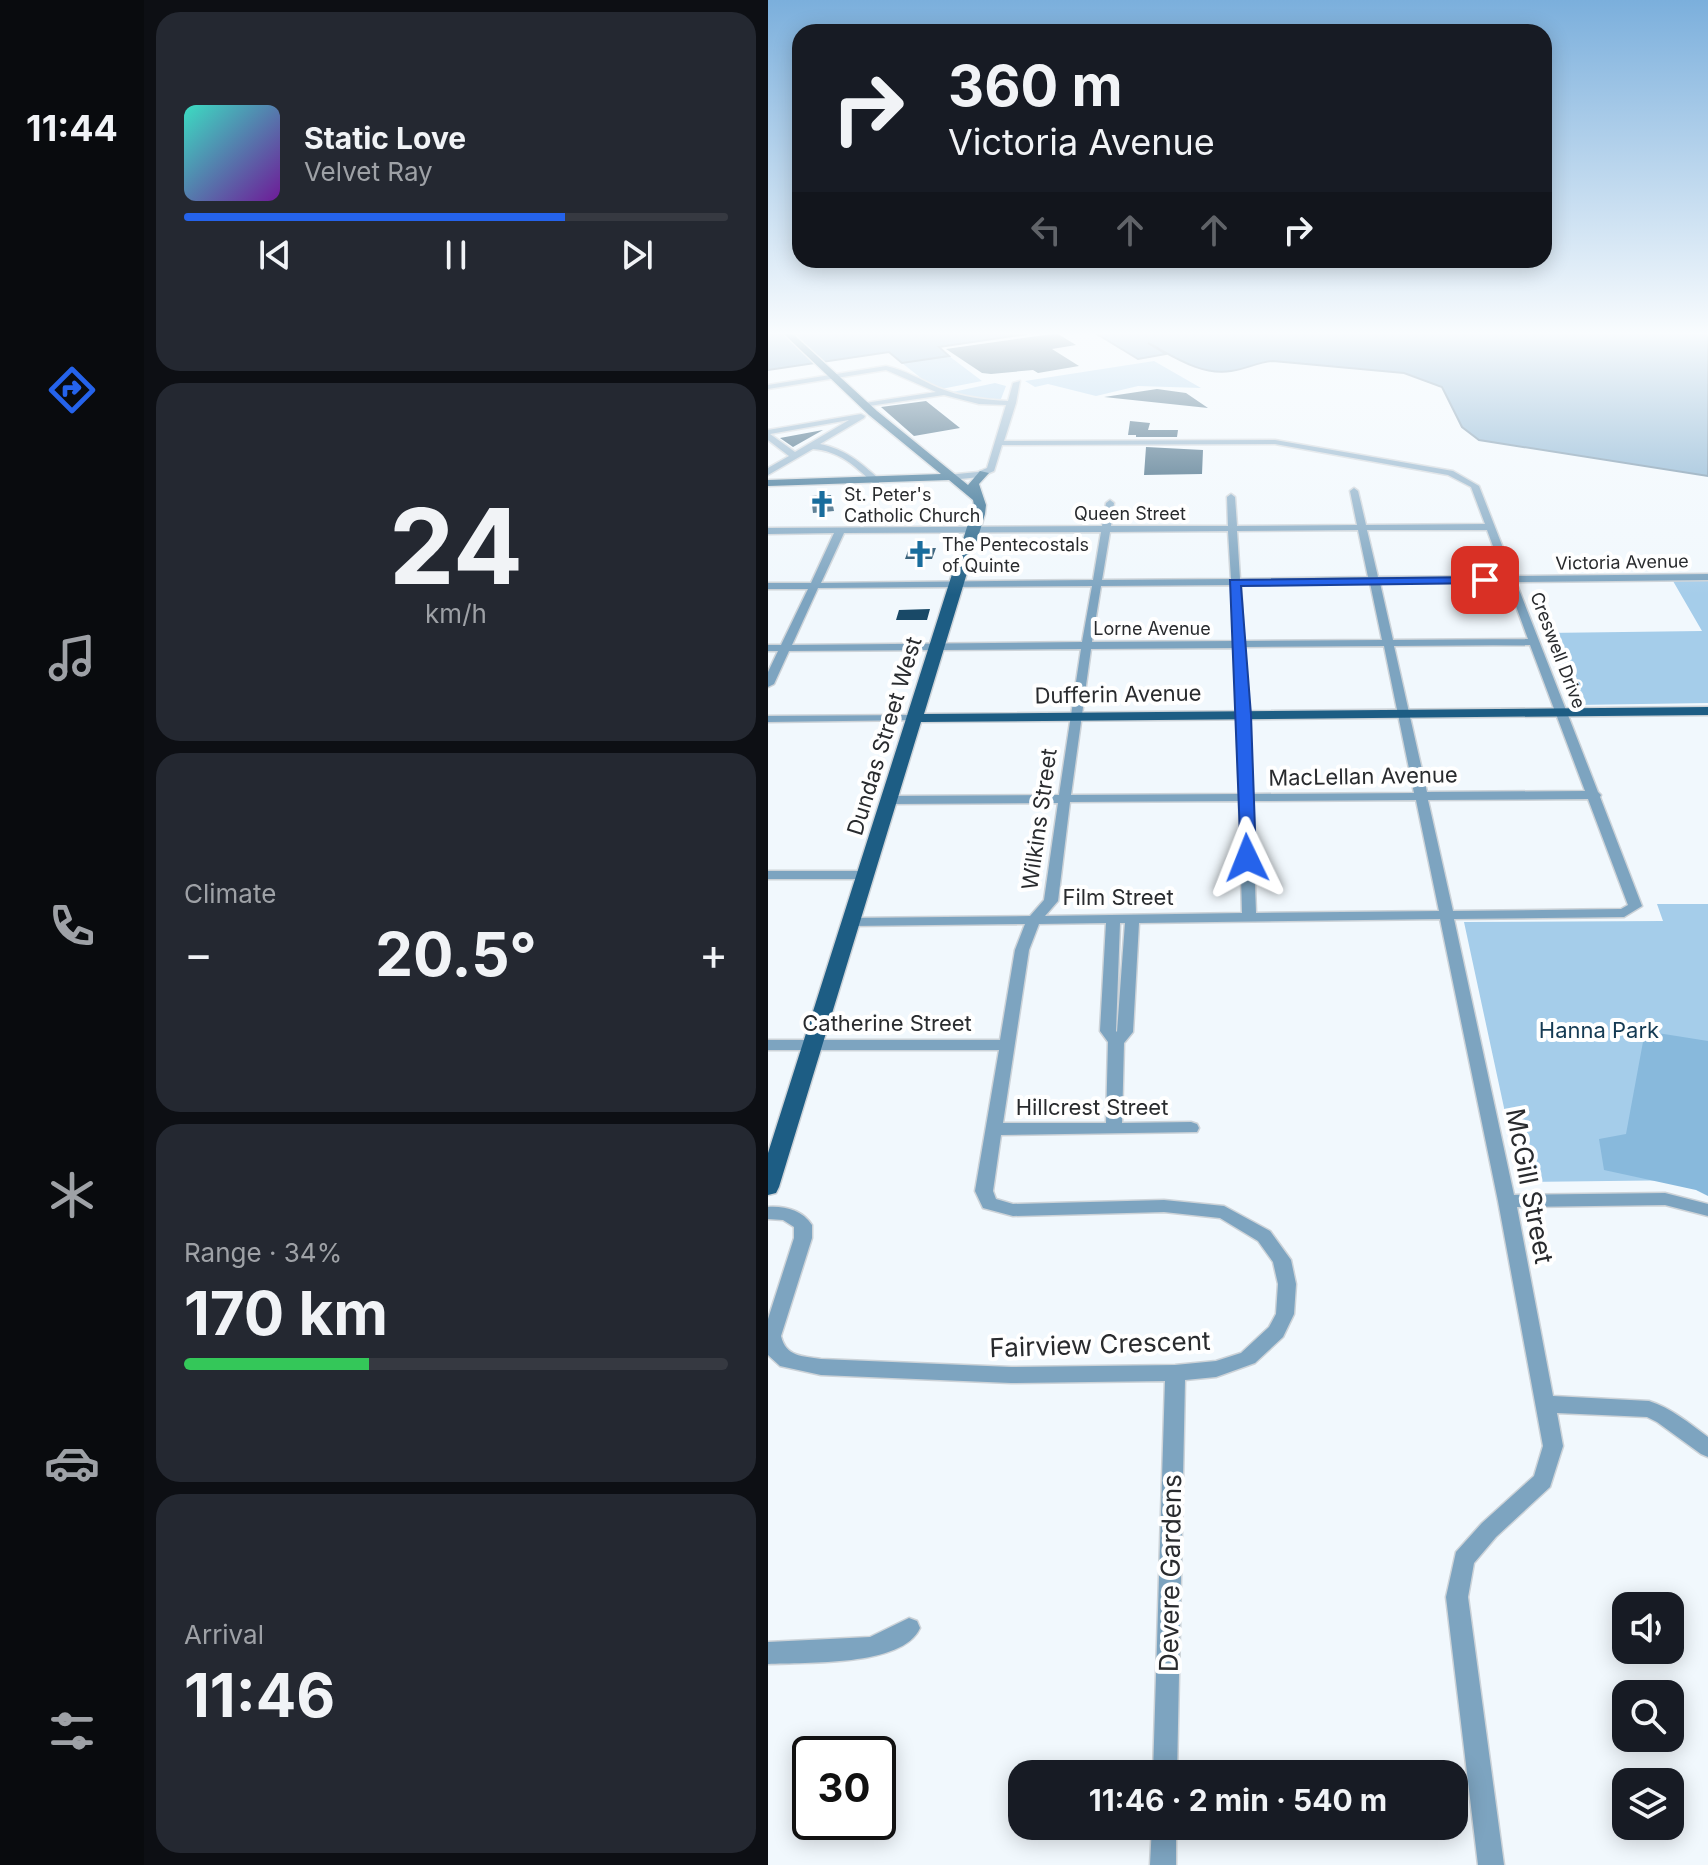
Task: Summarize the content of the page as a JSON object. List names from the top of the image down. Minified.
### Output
{"streets":{"main road":["Dufferin Avenue","Dundas Street West"],"street":["Queen Street","Victoria Avenue","Lorne Avenue","Creswell Drive","MacLellan Avenue","Wilkins Street","Film Street","Catherine Street","Hillcrest Street","McGill Street","Fairview Crescent","Devere Gardens"]},"crossings":[["Queen Street","Creswell Drive"],["Queen Street","Dundas Street West"],["Queen Street","Wilkins Street"],["Queen Street","McGill Street"],["Victoria Avenue","Creswell Drive"],["Victoria Avenue","Dundas Street West"],["Victoria Avenue","Wilkins Street"],["Victoria Avenue","McGill Street"],["Lorne Avenue","Creswell Drive"],["Lorne Avenue","Dundas Street West"],["Lorne Avenue","Wilkins Street"],["Lorne Avenue","McGill Street"],["Creswell Drive","Dufferin Avenue"],["Creswell Drive","MacLellan Avenue"],["Creswell Drive","Film Street"],["Dufferin Avenue","Dundas Street West"],["Dufferin Avenue","Wilkins Street"],["Dufferin Avenue","McGill Street"],["Dundas Street West","MacLellan Avenue"],["Dundas Street West","Film Street"],["Dundas Street West","Catherine Street"],["MacLellan Avenue","Wilkins Street"],["MacLellan Avenue","McGill Street"],["Wilkins Street","Film Street"],["Wilkins Street","Catherine Street"],["Wilkins Street","Hillcrest Street"],["Wilkins Street","Fairview Crescent"],["Film Street","McGill Street"],["Fairview Crescent","Devere Gardens"]],"parks":["Hanna Park"],"places":{"church":["St. Peter's Catholic Church","The Pentecostals of Quinte"]},"page":{"tabs":"11:44","turn":["360 m","Victoria Avenue"],"song":["Static Love","Velvet Ray"],"tile":[["24","km/h"],"Climate",["Range · 34%","170 km"],["Arrival","11:46"]],"heat":["−","20.5°","+"],"limit":"30","trip":"11:46 · 2 min · 540 m"}}
